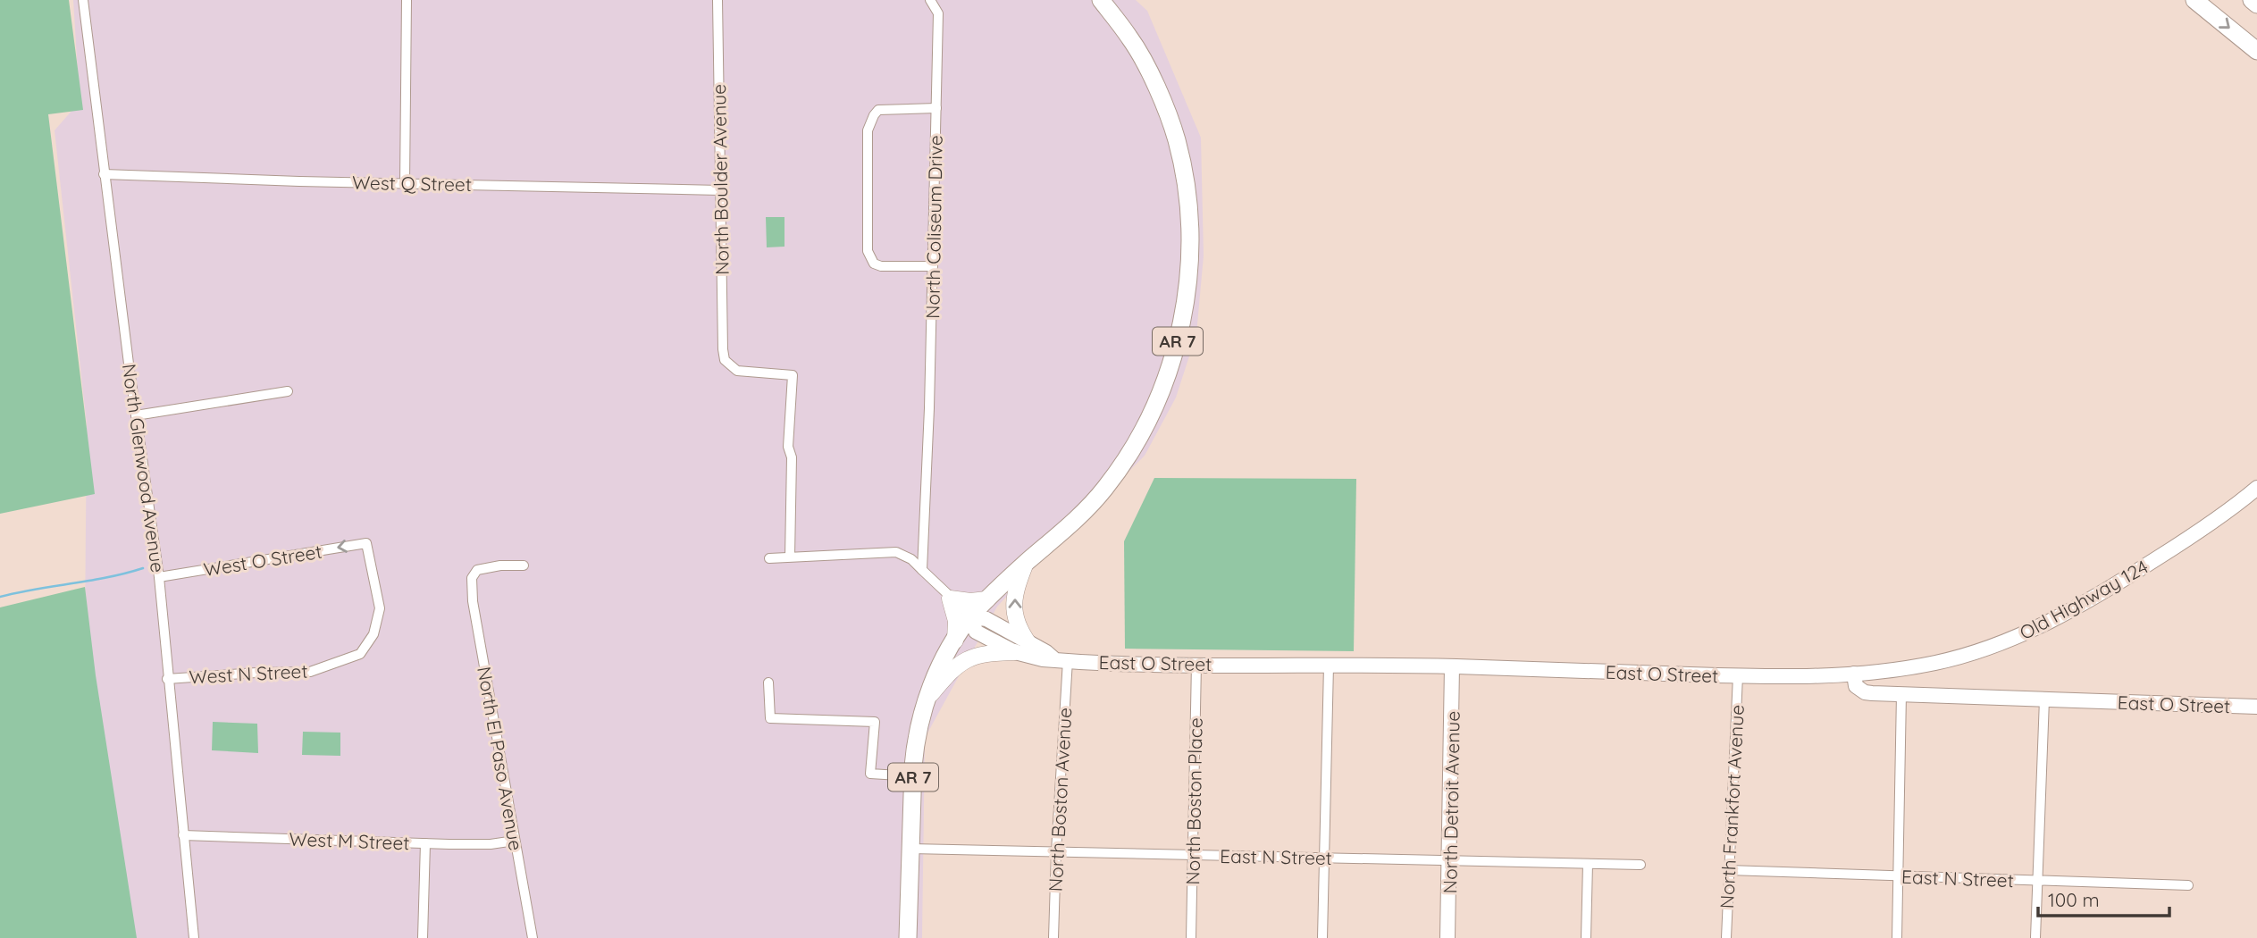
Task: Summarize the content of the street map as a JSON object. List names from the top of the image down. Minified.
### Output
{"streets":{"highway":["AR 7"],"street":["North Boulder Avenue","West Q Street","North Coliseum Drive","North Glenwood Avenue","West O Street","Old Highway 124","East O Street","West N Street","North El Paso Avenue","North Boston Avenue","North Boston Place","North Detroit Avenue","North Frankfort Avenue","West M Street","East N Street"]},"crossings":[["North Boulder Avenue","West Q Street"],["West Q Street","North Glenwood Avenue"],["AR 7","East O Street"],["AR 7","East N Street"],["North Glenwood Avenue","West O Street"],["North Glenwood Avenue","West N Street"],["North Glenwood Avenue","West M Street"],["West O Street","West N Street"],["Old Highway 124","East O Street"],["East O Street","North Boston Avenue"],["East O Street","North Boston Place"],["East O Street","North Detroit Avenue"],["East O Street","North Frankfort Avenue"],["North El Paso Avenue","West M Street"],["North Boston Avenue","East N Street"],["North Boston Place","East N Street"],["North Detroit Avenue","East N Street"],["North Frankfort Avenue","East N Street"]],"one_way":["West O Street"],"scale_bar":"100 m"}
